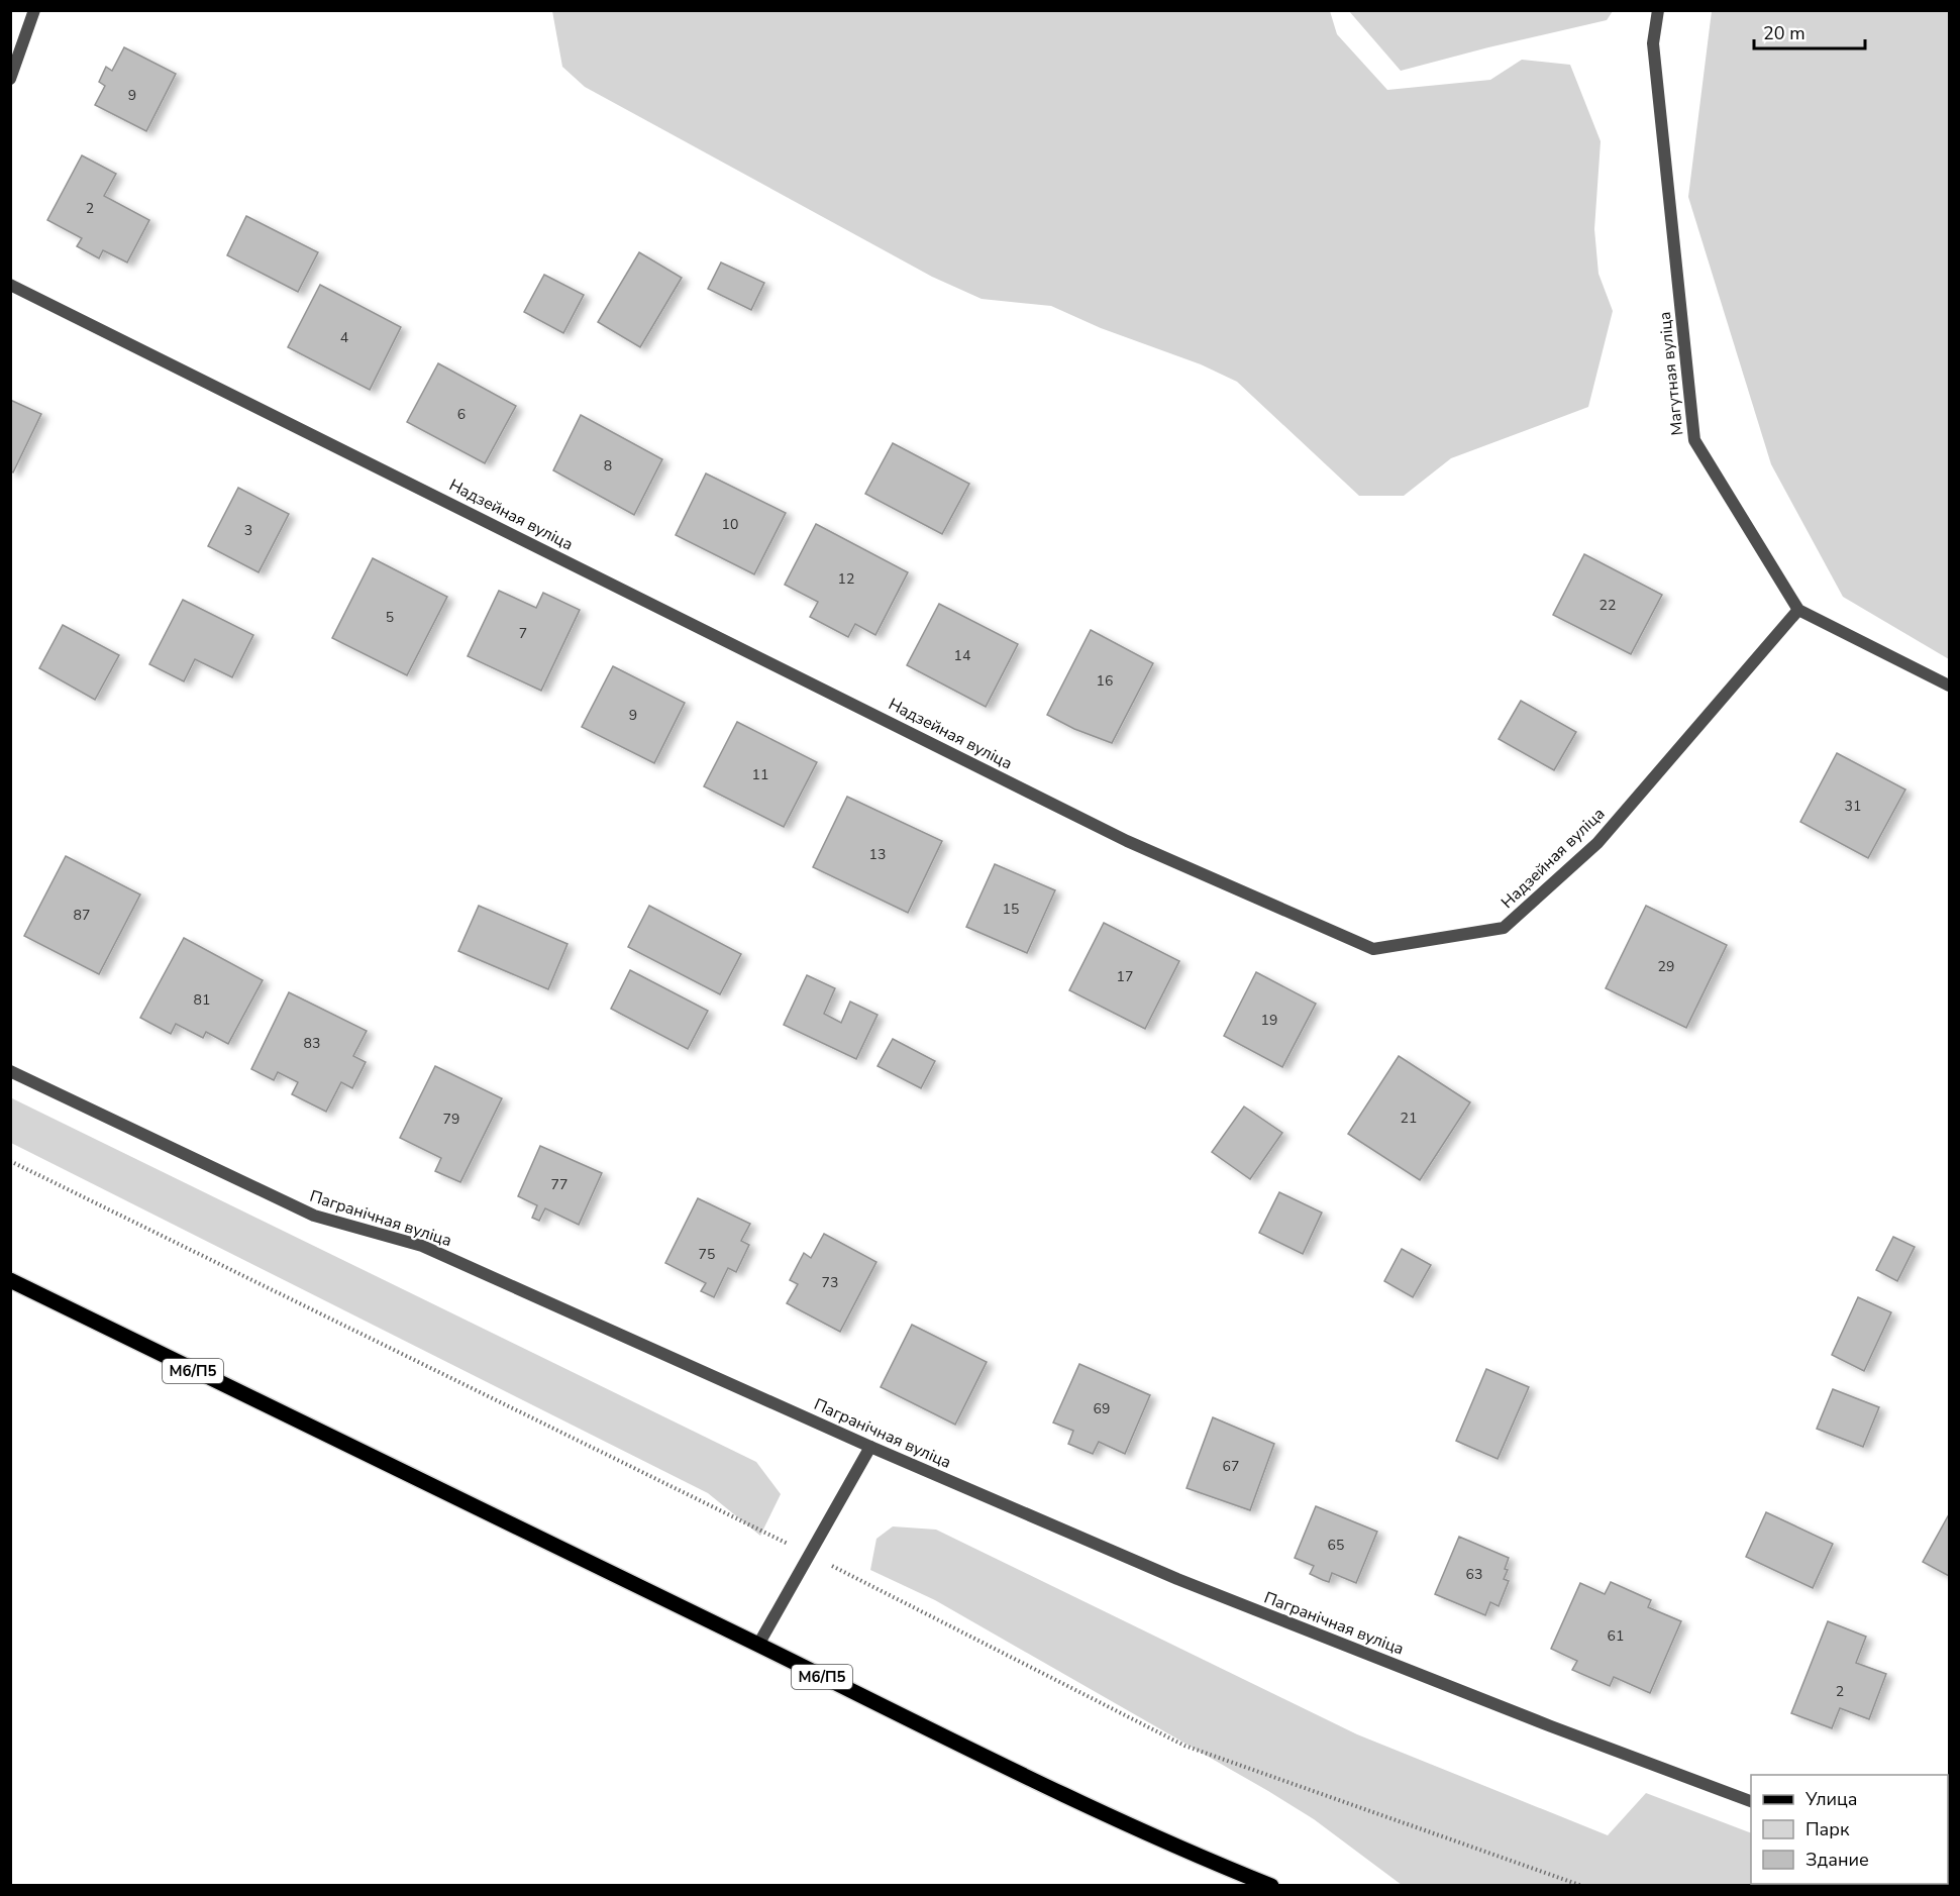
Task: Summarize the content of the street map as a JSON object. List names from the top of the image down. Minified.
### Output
{"streets":{"main road":["М6/П5"],"street":["Магутная вуліца","Надзейная вуліца","Пагранічная вуліца"]},"crossings":[["Магутная вуліца","Надзейная вуліца"]],"house_numbers":["9","2","4","6","8","10","3","12","22","5","7","14","16","9","11","31","13","15","87","29","17","81","19","83","21","79","77","75","73","69","67","65","63","61","2"],"legend":["Улица","Парк","Здание"],"scale_bar":"20 m"}
